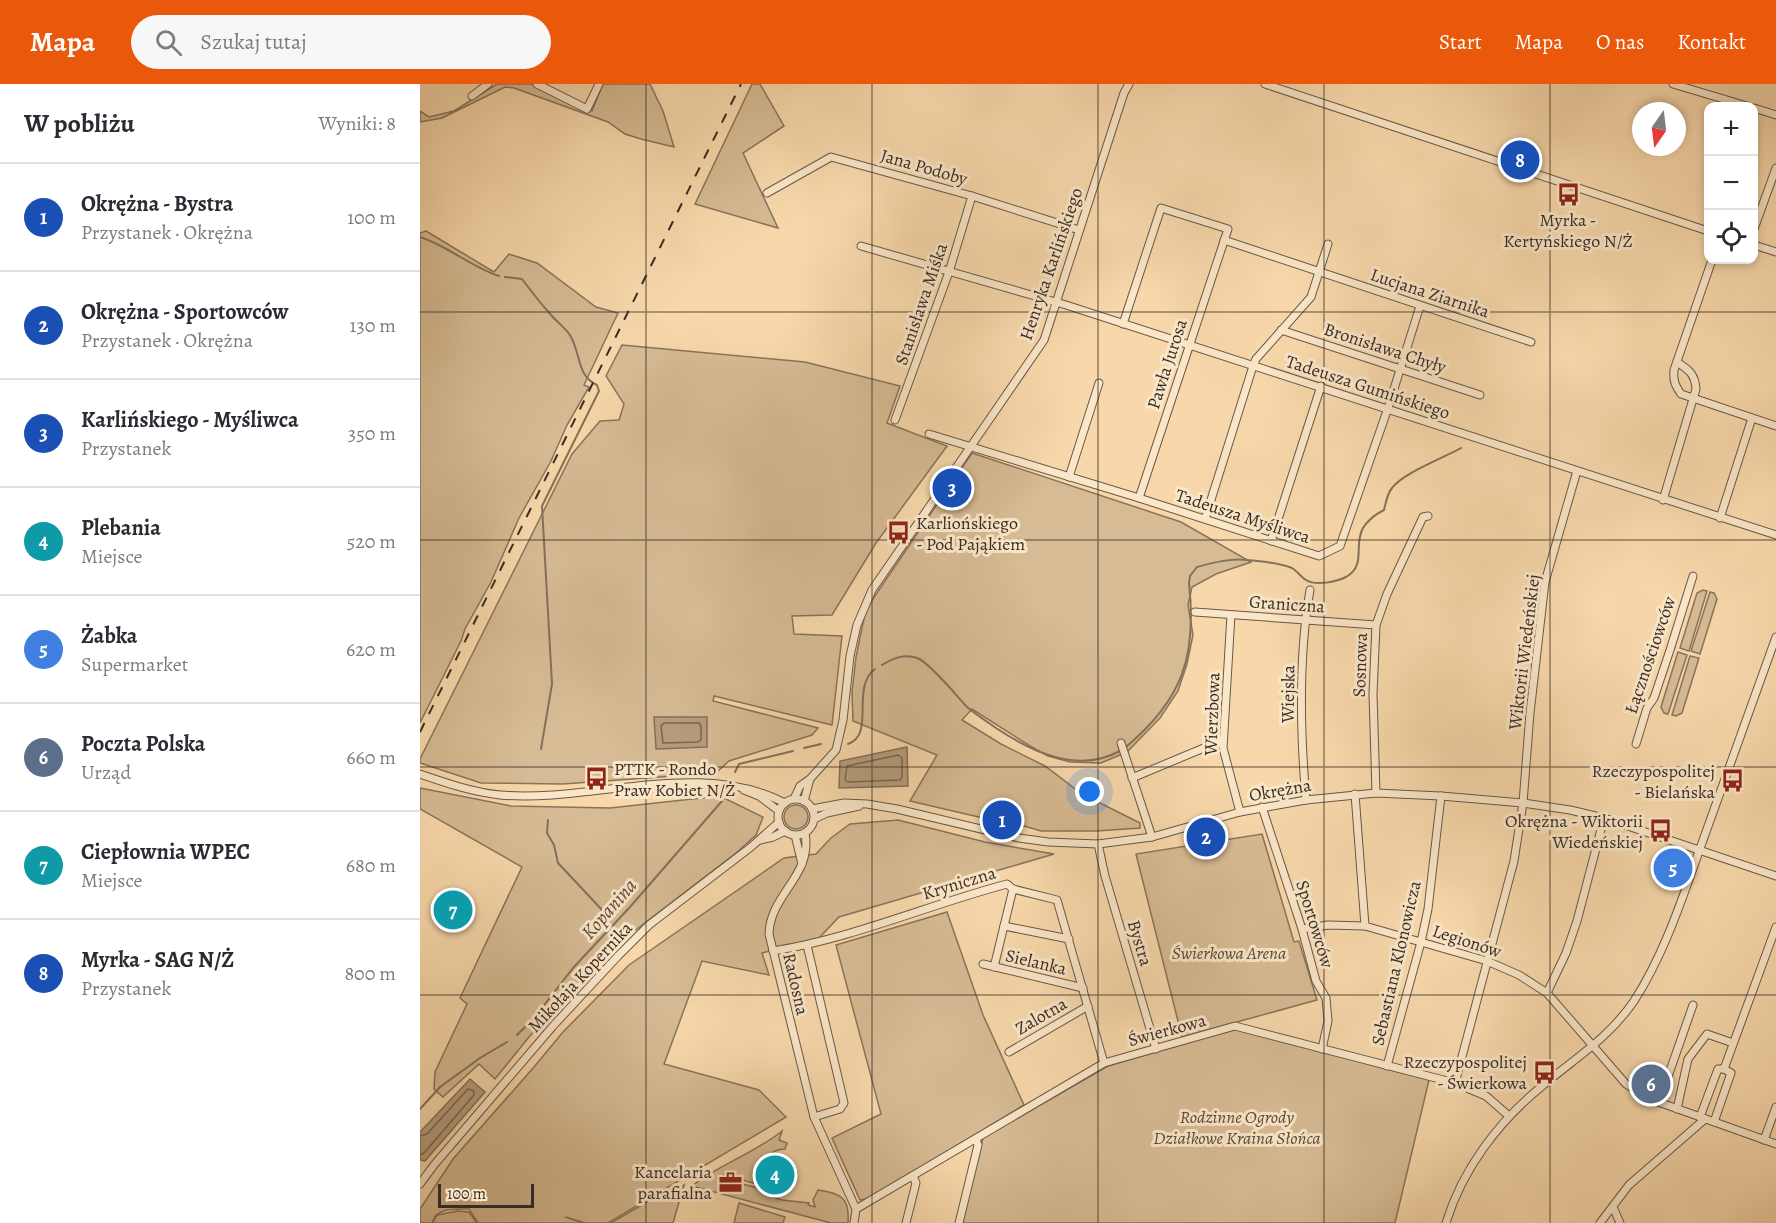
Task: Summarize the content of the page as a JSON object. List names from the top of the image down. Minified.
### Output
{"streets":{"street":["Jana Podoby","Henryka Karlińskiego","Lucjana Ziarnika","Stanisława Miśka","Bronisława Chyły","Pawła Jurosa","Tadeusza Gumińskiego","Tadeusza Myśliwca","Graniczna","Wiktorii Wiedeńskiej","Łącznościowców","Sosnowa","Wiejska","Wierzbowa","Okrężna","Kryniczna","Sportowców","Legionów","Bystra","Sielanka","Sebastiana Klonowicza","Mikołaja Kopernika","Radosna","Zalotna","Świerkowa"]},"crossings":[["Jana Podoby","Henryka Karlińskiego"],["Jana Podoby","Stanisława Miśka"],["Henryka Karlińskiego","Tadeusza Gumińskiego"],["Henryka Karlińskiego","Tadeusza Myśliwca"],["Henryka Karlińskiego","Okrężna"],["Henryka Karlińskiego","Mikołaja Kopernika"],["Henryka Karlińskiego","Radosna"],["Lucjana Ziarnika","Pawła Jurosa"],["Lucjana Ziarnika","Tadeusza Myśliwca"],["Stanisława Miśka","Tadeusza Gumińskiego"],["Bronisława Chyły","Tadeusza Myśliwca"],["Pawła Jurosa","Tadeusza Gumińskiego"],["Pawła Jurosa","Tadeusza Myśliwca"],["Tadeusza Gumińskiego","Tadeusza Myśliwca"],["Tadeusza Gumińskiego","Wiktorii Wiedeńskiej"],["Graniczna","Sosnowa"],["Graniczna","Wiejska"],["Graniczna","Wierzbowa"],["Wiktorii Wiedeńskiej","Okrężna"],["Wiktorii Wiedeńskiej","Legionów"],["Wiktorii Wiedeńskiej","Świerkowa"],["Sosnowa","Okrężna"],["Wiejska","Okrężna"],["Wierzbowa","Okrężna"],["Okrężna","Sportowców"],["Okrężna","Bystra"],["Okrężna","Sebastiana Klonowicza"],["Okrężna","Mikołaja Kopernika"],["Okrężna","Radosna"],["Kryniczna","Sielanka"],["Kryniczna","Radosna"],["Kryniczna","Zalotna"],["Kryniczna","Świerkowa"],["Sportowców","Legionów"],["Sportowców","Świerkowa"],["Legionów","Sebastiana Klonowicza"],["Bystra","Świerkowa"],["Sebastiana Klonowicza","Świerkowa"],["Mikołaja Kopernika","Radosna"],["Radosna","Świerkowa"]],"water":["Kopanina"],"parks":["Świerkowa Arena","Rodzinne Ogrody Działkowe Kraina Słońca"],"places":{"bus stop":["Myrka - Kertyńskiego N/Ż","Karliońskiego - Pod Pająkiem","PTTK - Rondo Praw Kobiet N/Ż","Rzeczypospolitej - Bielańska","Okrężna - Wiktorii Wiedeńskiej","Rzeczypospolitej - Świerkowa"],"office":["Kancelaria parafialna"]},"scale_bar":"100 m","north":"bottom","page":{"header":"Mapa","search":"Szukaj tutaj","nav":["Start","Mapa","O nas","Kontakt"],"heading":["W pobliżu","Wyniki: 8"],"map_buttons":["+","−"],"pins":["8","3","1","2","5","7","6","4"],"list":[{"mark":"1","name":"Okrężna - Bystra","note":"Przystanek · Okrężna","value":"100 m"},{"mark":"2","name":"Okrężna - Sportowców","note":"Przystanek · Okrężna","value":"130 m"},{"mark":"3","name":"Karlińskiego - Myśliwca","note":"Przystanek","value":"350 m"},{"mark":"4","name":"Plebania","note":"Miejsce","value":"520 m"},{"mark":"5","name":"Żabka","note":"Supermarket","value":"620 m"},{"mark":"6","name":"Poczta Polska","note":"Urząd","value":"660 m"},{"mark":"7","name":"Ciepłownia WPEC","note":"Miejsce","value":"680 m"},{"mark":"8","name":"Myrka - SAG N/Ż","note":"Przystanek","value":"800 m"}],"scale":"100 m"}}
